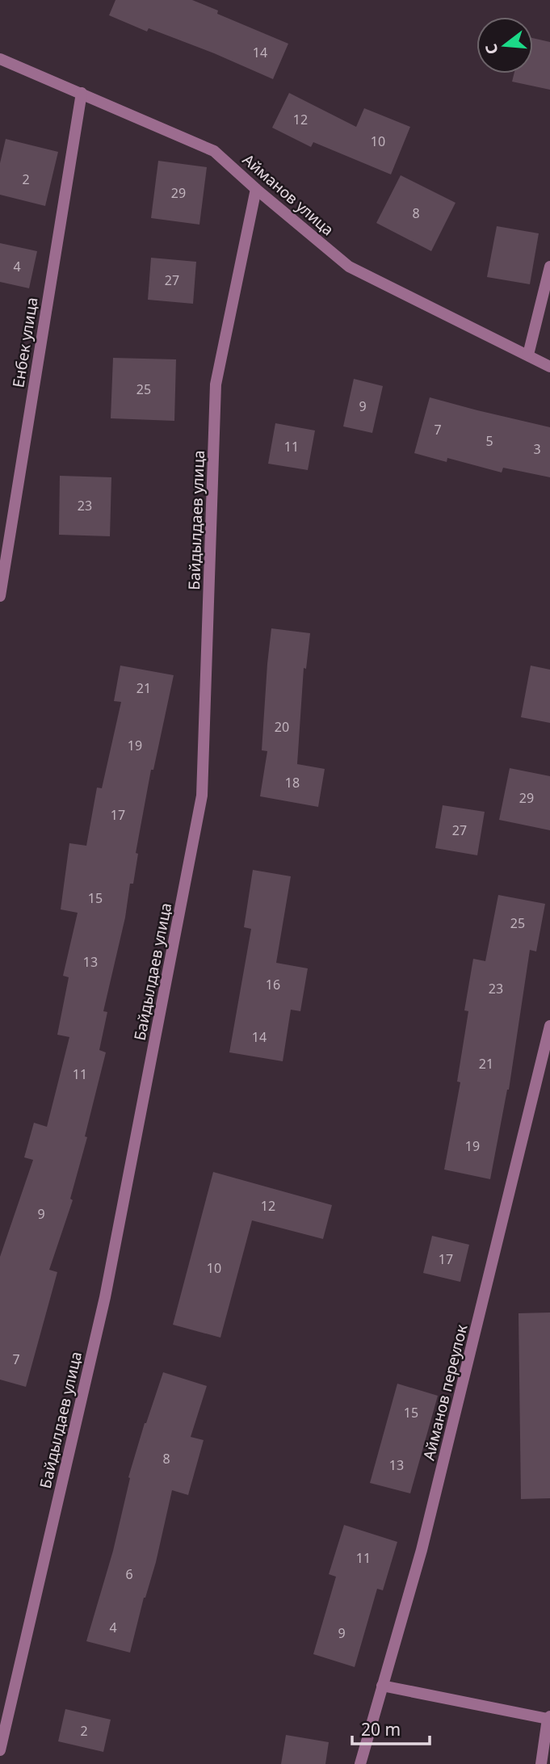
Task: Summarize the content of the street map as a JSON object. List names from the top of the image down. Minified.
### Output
{"streets":{"street":["Айманов улица","Енбек улица","Байдылдаев улица","Айманов переулок"]},"crossings":[["Айманов улица","Енбек улица"],["Айманов улица","Байдылдаев улица"]],"house_numbers":["14","12","10","2","29","8","4","27","25","9","7","5","11","3","23","21","20","19","18","29","17","27","15","25","13","16","23","14","21","11","19","12","9","17","10","7","15","8","13","11","6","4","9","2"],"scale_bar":"20 m","north":"left"}
